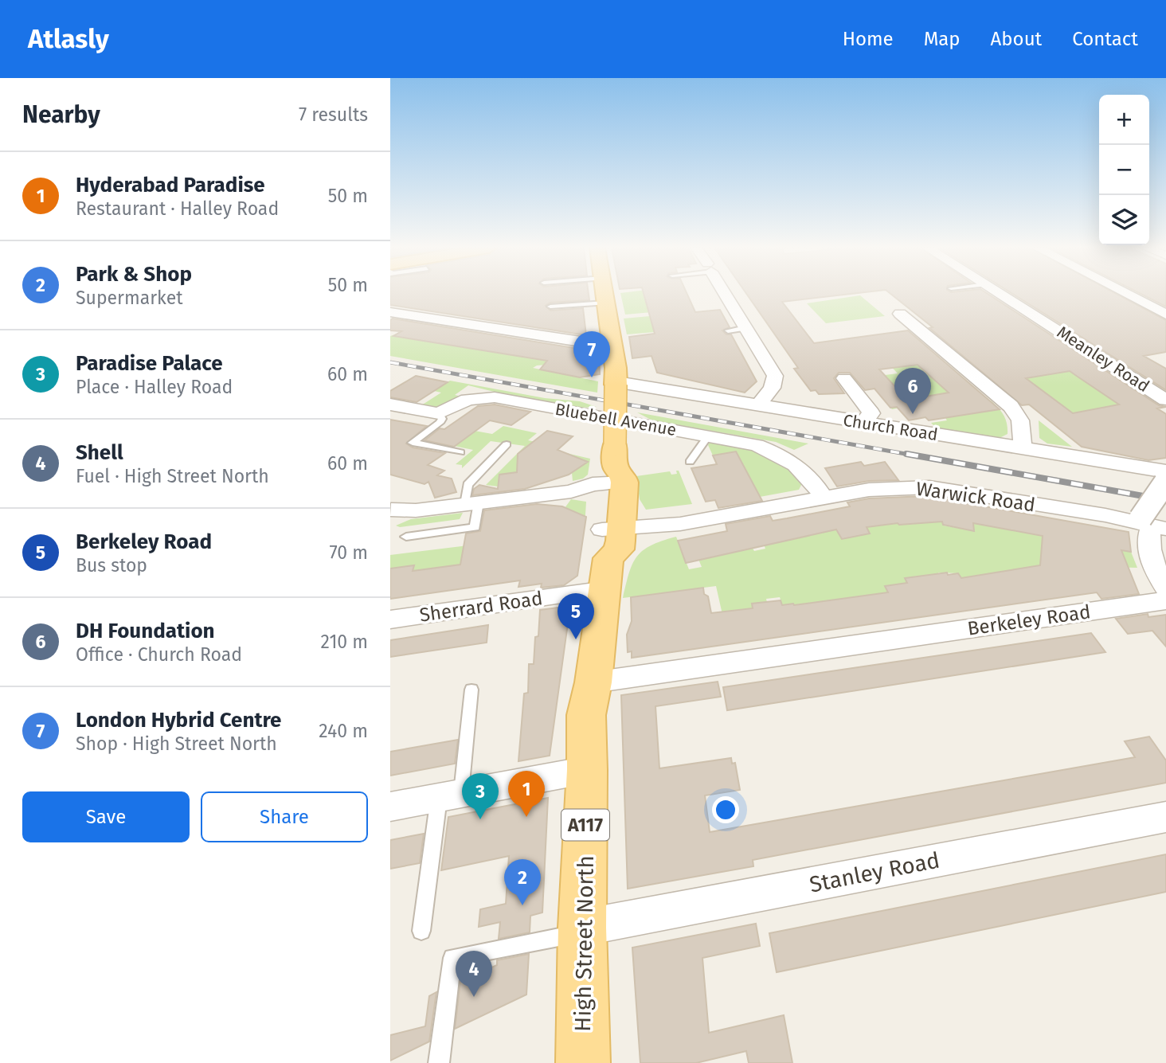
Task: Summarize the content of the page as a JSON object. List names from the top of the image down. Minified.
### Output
{"streets":{"main road":["A117","High Street North"],"street":["Meanley Road","Bluebell Avenue","Church Road","Warwick Road","Sherrard Road","Berkeley Road","Stanley Road"]},"crossings":[["Bluebell Avenue","Warwick Road"],["Church Road","High Street North"],["Warwick Road","Sherrard Road"],["Warwick Road","High Street North"],["Sherrard Road","High Street North"],["Berkeley Road","High Street North"],["Stanley Road","High Street North"]],"page":{"header":"Atlasly","nav":["Home","Map","About","Contact"],"heading":["Nearby","7 results"],"map_buttons":["+","−"],"list":[{"mark":"1","name":"Hyderabad Paradise","note":"Restaurant · Halley Road","value":"50 m"},{"mark":"2","name":"Park & Shop","note":"Supermarket","value":"50 m"},{"mark":"3","name":"Paradise Palace","note":"Place · Halley Road","value":"60 m"},{"mark":"4","name":"Shell","note":"Fuel · High Street North","value":"60 m"},{"mark":"5","name":"Berkeley Road","note":"Bus stop","value":"70 m"},{"mark":"6","name":"DH Foundation","note":"Office · Church Road","value":"210 m"},{"mark":"7","name":"London Hybrid Centre","note":"Shop · High Street North","value":"240 m"}],"pins":["7","6","5","1","3","2","4"],"buttons":["Save","Share"]}}
